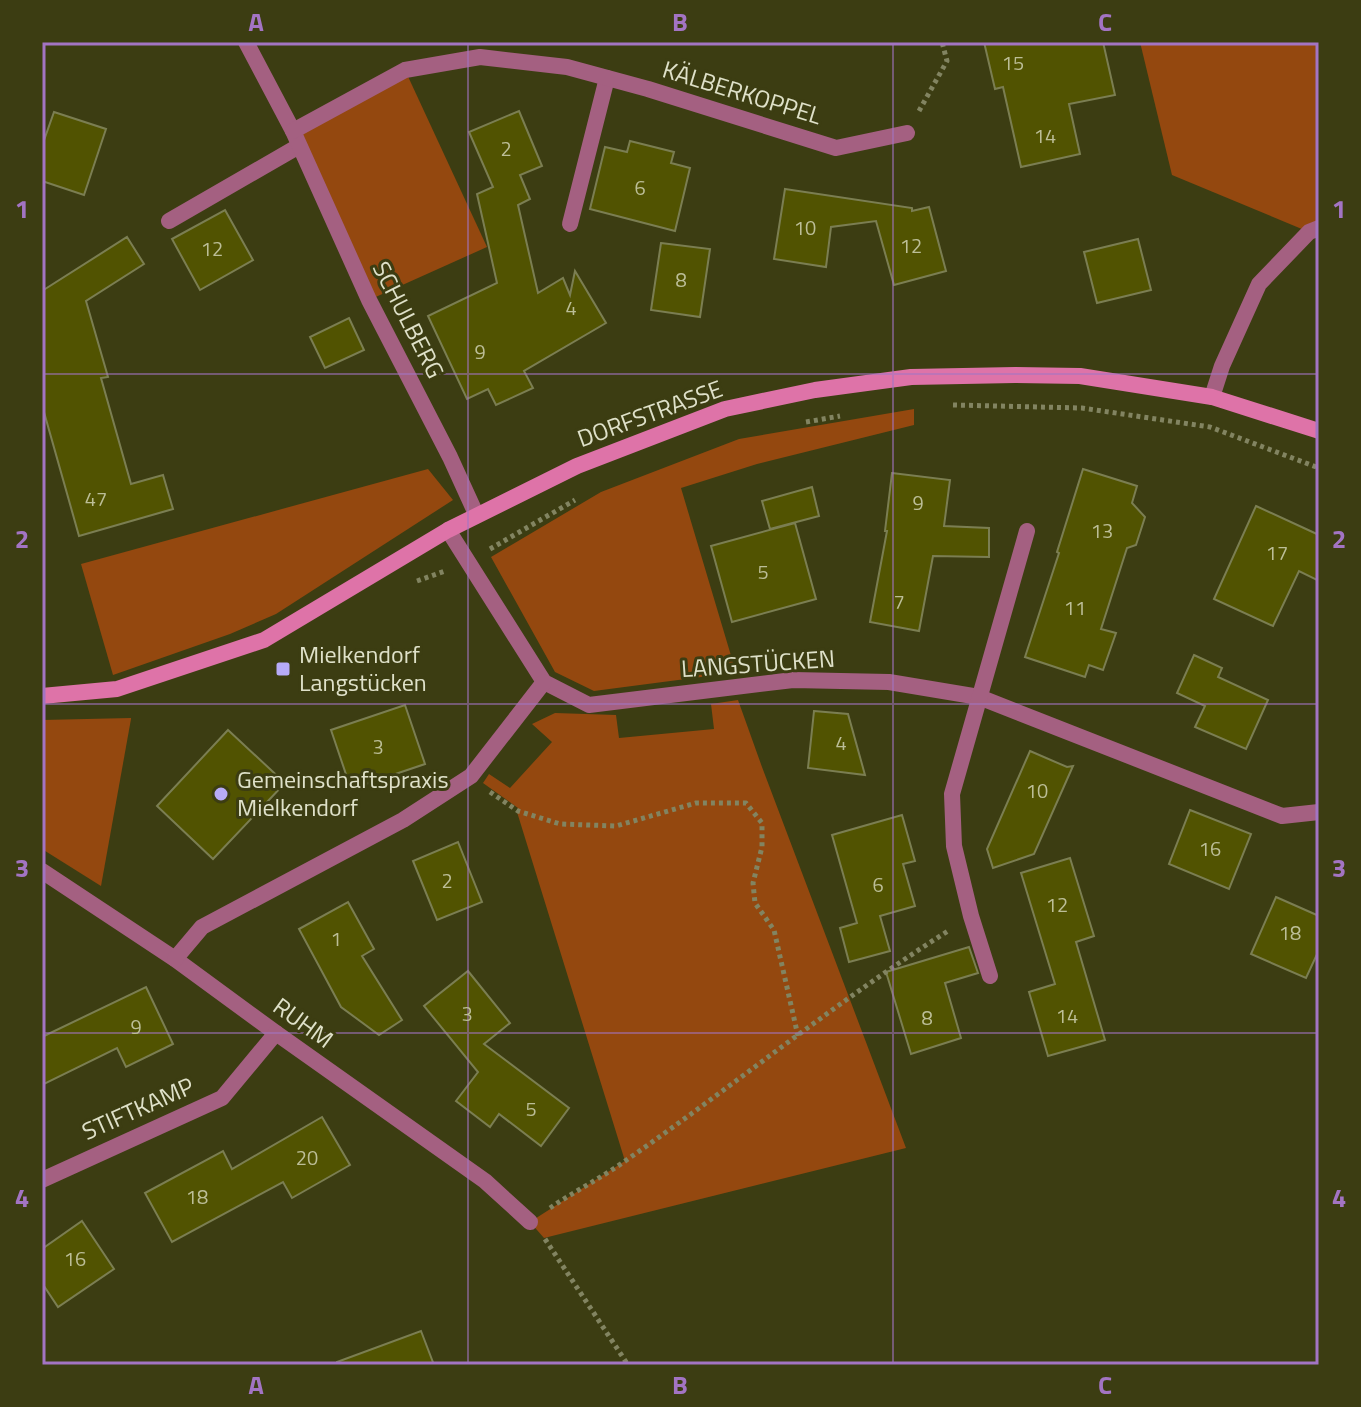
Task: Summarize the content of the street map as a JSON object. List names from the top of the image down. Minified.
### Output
{"streets":{"street":["KÄLBERKOPPEL","SCHULBERG","DORFSTRASSE","LANGSTÜCKEN","RUHM","STIFTKAMP"]},"crossings":[["KÄLBERKOPPEL","SCHULBERG"],["SCHULBERG","DORFSTRASSE"],["RUHM","STIFTKAMP"]],"places":{"transit":["Mielkendorf Langstücken"],"other":["Gemeinschaftspraxis Mielkendorf"]},"house_numbers":["15","14","2","6","10","12","12","8","4","9","47","9","13","17","5","7","11","4","3","10","16","2","6","12","18","1","3","14","8","9","5","20","18","16"],"grid":{"columns":["A","B","C"],"rows":["1","2","3","4"]}}
